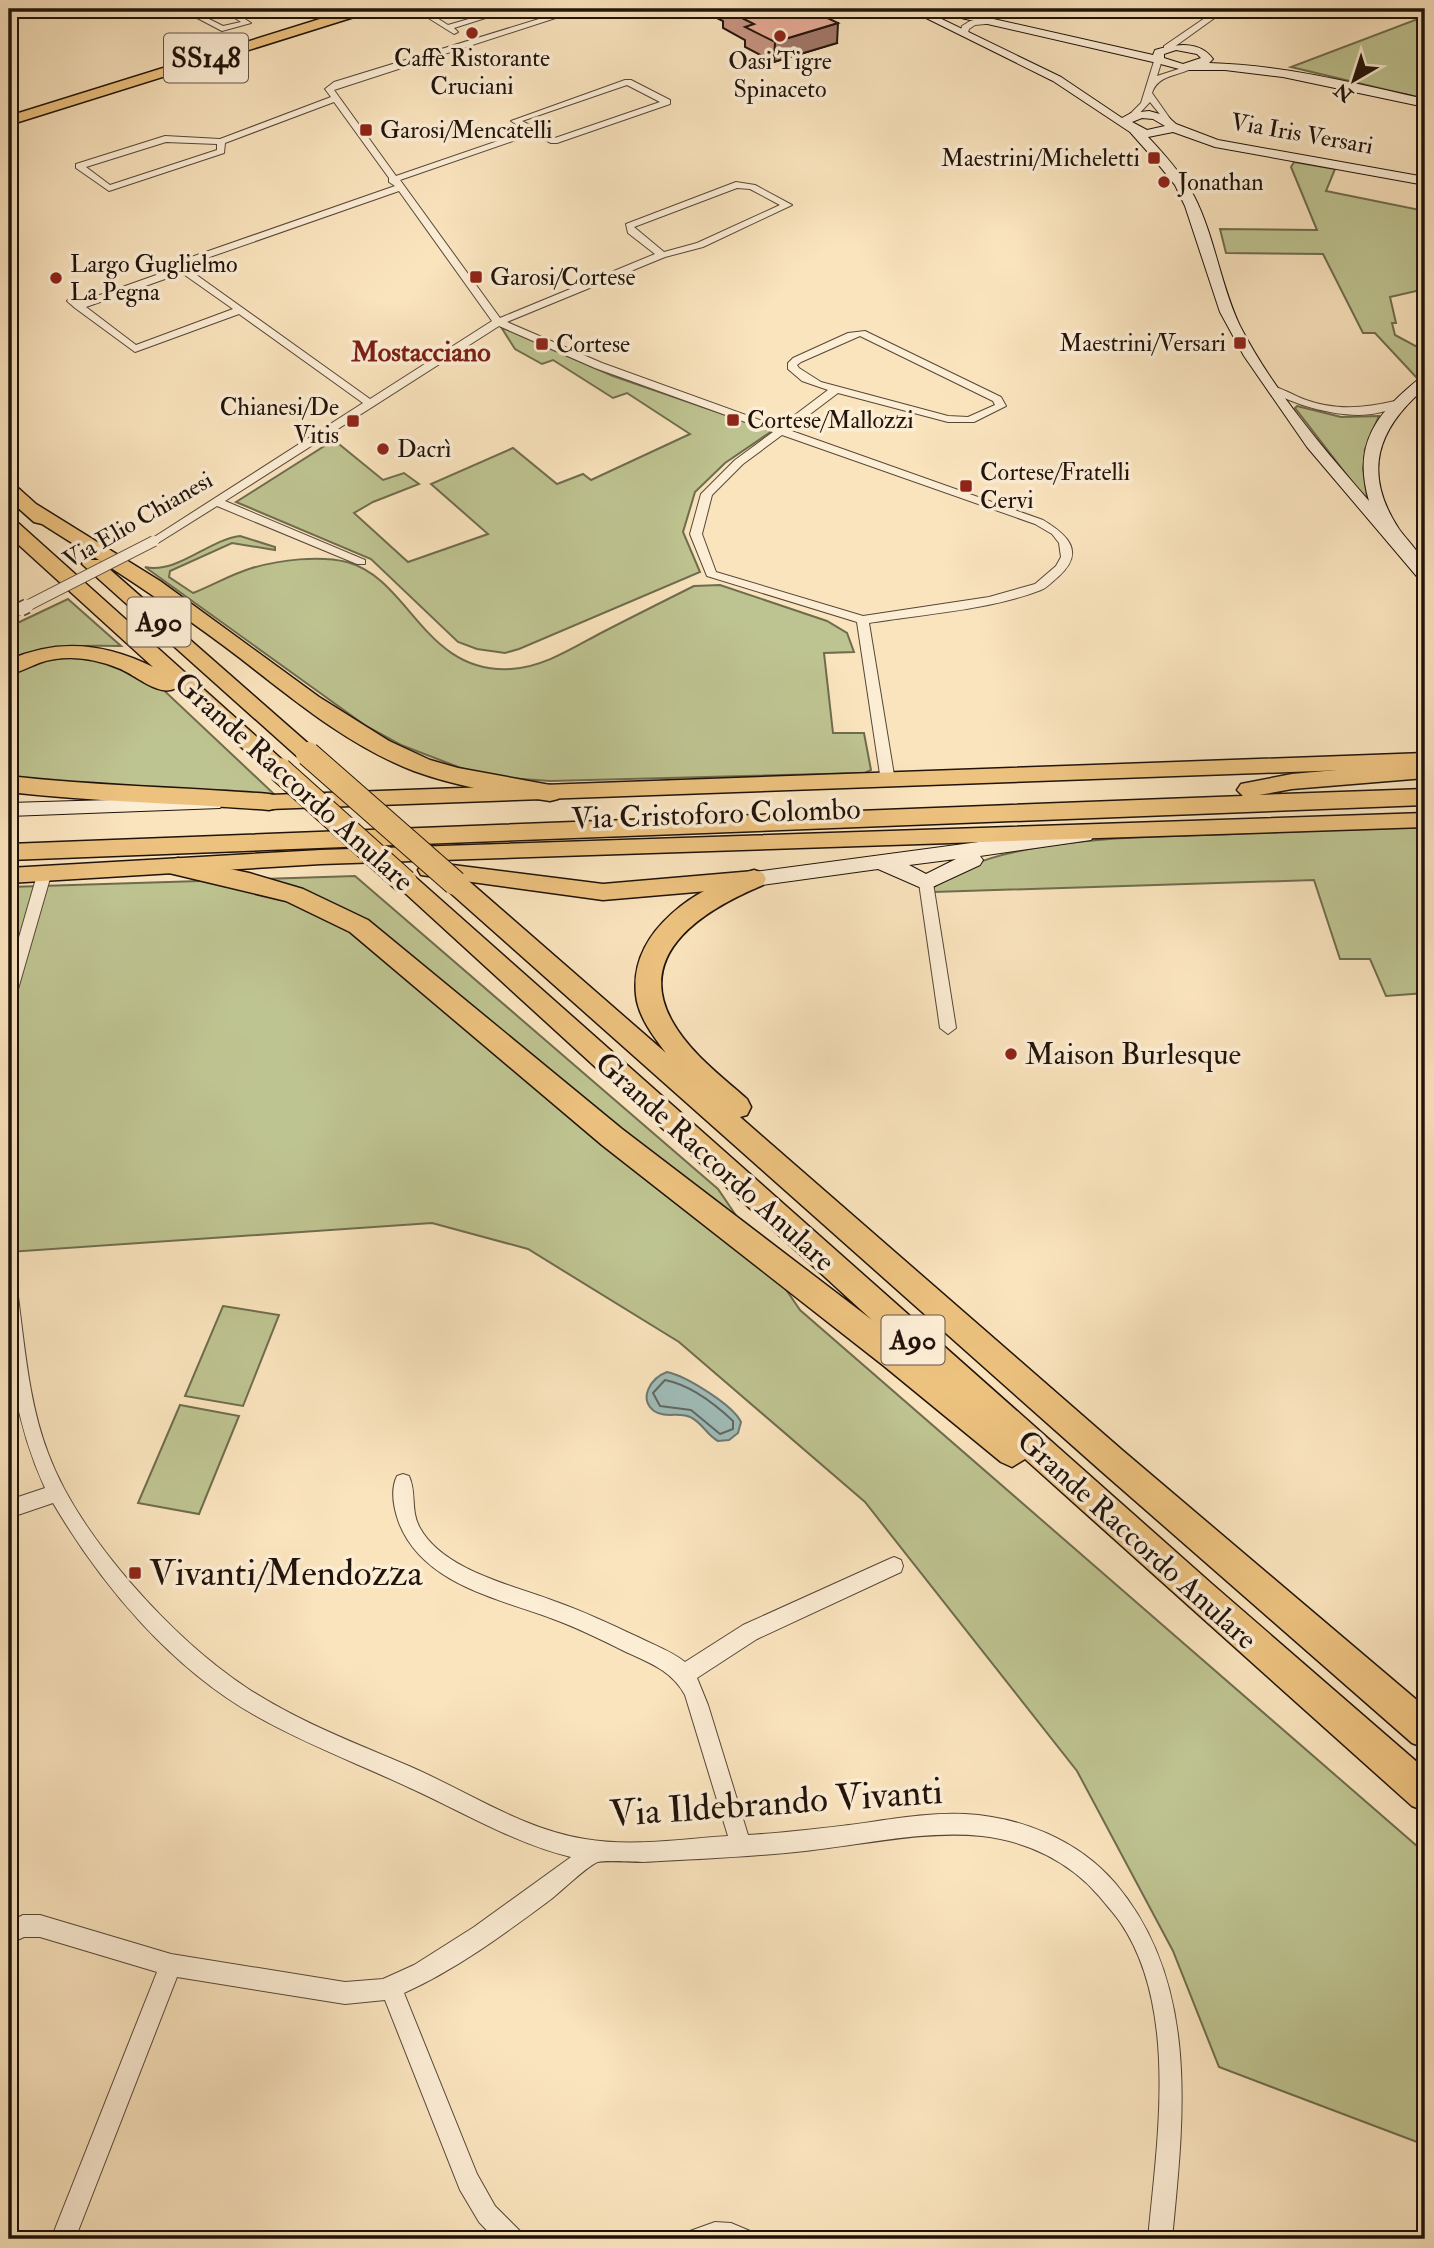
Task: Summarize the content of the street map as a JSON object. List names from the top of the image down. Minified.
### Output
{"streets":{"highway":["SS148","A90","Grande Raccordo Anulare","Via Cristoforo Colombo"],"street":["Via Iris Versari","Via Elio Chianesi","Via Ildebrando Vivanti"]},"districts":["Mostacciano"],"places":{"other":["Caffè Ristorante Cruciani","Oasi Tigre Spinaceto","Jonathan","Largo Guglielmo La Pegna","Dacrì","Maison Burlesque"],"transit":["Garosi/Mencatelli","Maestrini/Micheletti","Garosi/Cortese","Maestrini/Versari","Cortese","Cortese/Mallozzi","Chianesi/De Vitis","Cortese/Fratelli Cervi","Vivanti/Mendozza"]},"north":"bottom left"}
